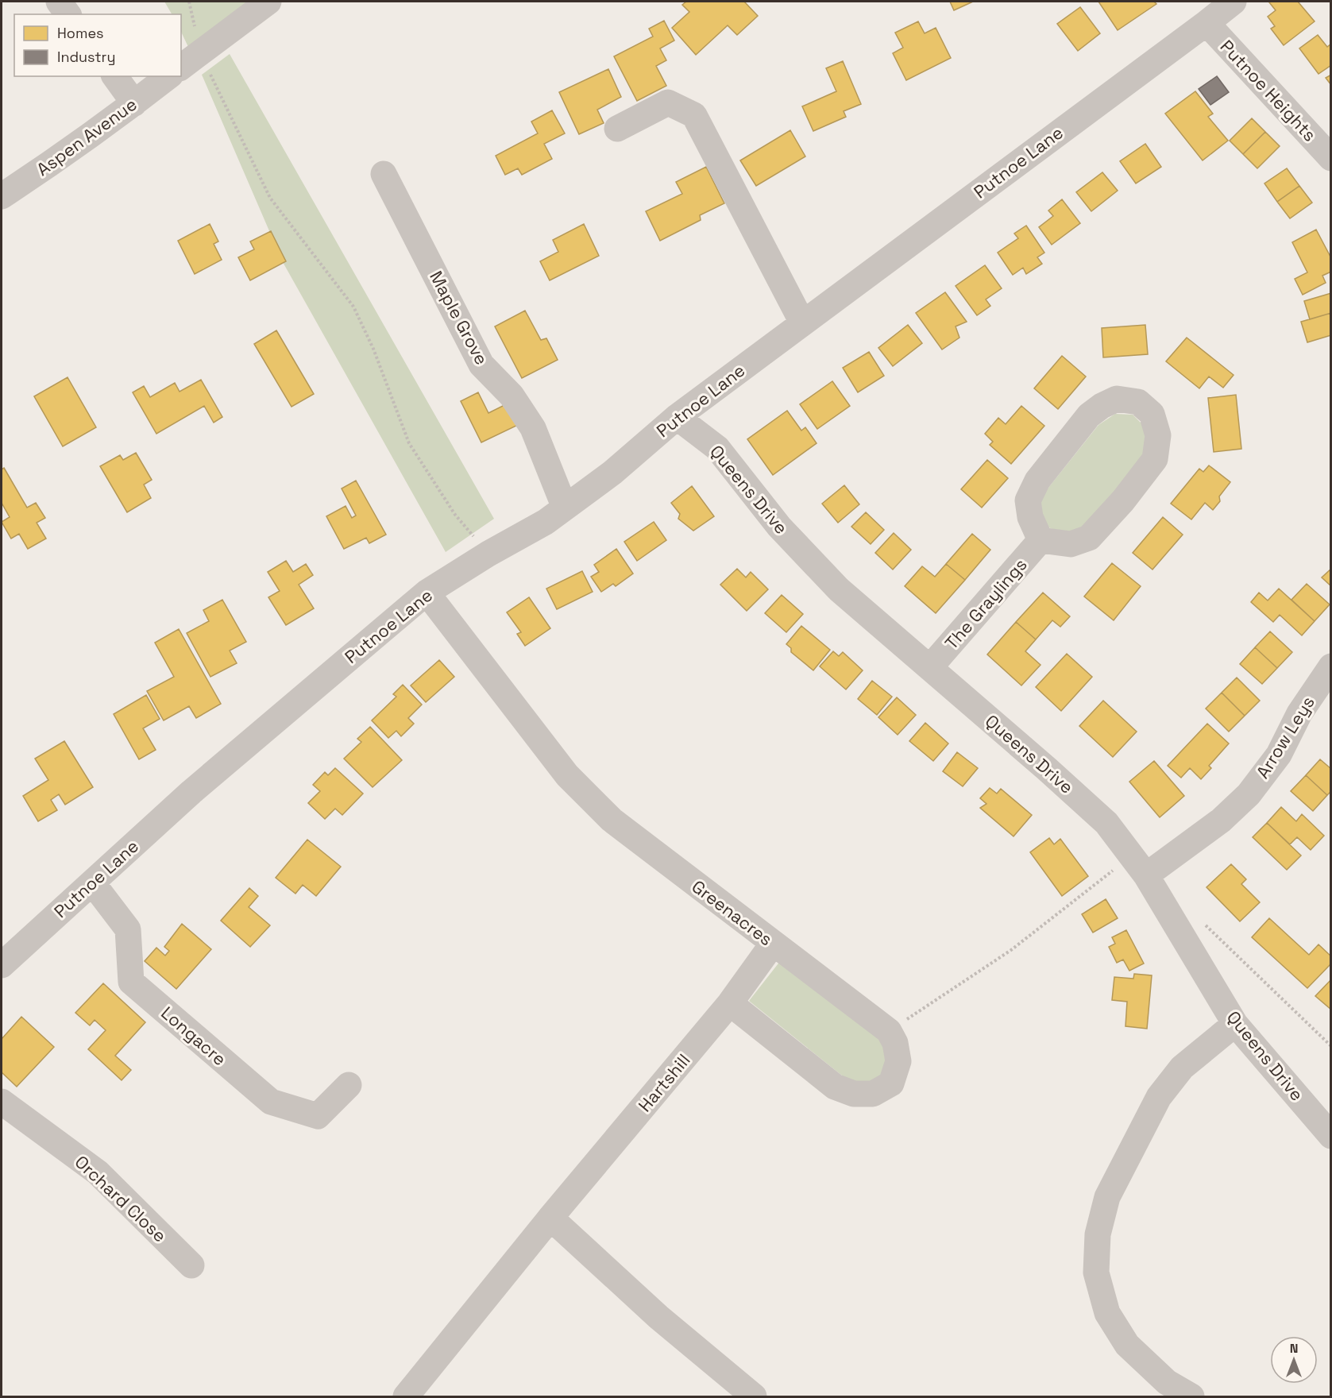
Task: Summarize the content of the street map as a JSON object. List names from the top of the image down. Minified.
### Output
{"streets":{"street":["Putnoe Heights","Aspen Avenue","Putnoe Lane","Maple Grove","Queens Drive","The Graylings","Arrow Leys","Greenacres","Longacre","Hartshill","Orchard Close"]},"crossings":[["Putnoe Heights","Putnoe Lane"],["Putnoe Lane","Maple Grove"],["Putnoe Lane","Queens Drive"],["Putnoe Lane","Greenacres"],["Putnoe Lane","Longacre"],["Queens Drive","The Graylings"],["Queens Drive","Arrow Leys"],["Greenacres","Hartshill"]],"legend":["Homes","Industry"],"north":"top"}
